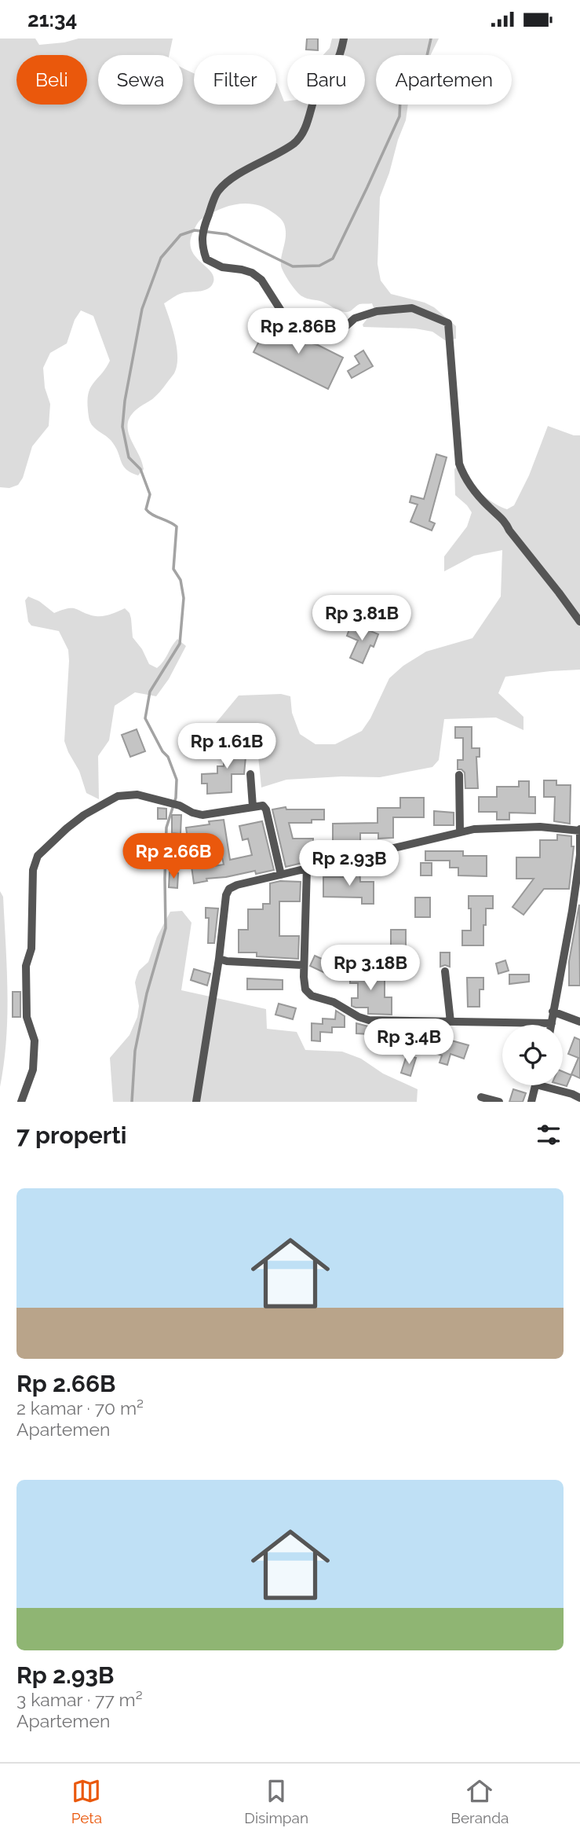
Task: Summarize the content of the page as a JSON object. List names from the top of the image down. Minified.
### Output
{"page":{"status":"21:34","chip":["Beli","Sewa","Filter","Baru","Apartemen"],"price":["Rp 2.86B","Rp 3.81B","Rp 1.61B","Rp 2.66B","Rp 2.93B","Rp 3.18B","Rp 3.4B"],"heading":"7 properti","list":[{"name":"Rp 2.66B","note":"2 kamar · 70 m² · Apartemen"},{"name":"Rp 2.93B","note":"3 kamar · 77 m² · Apartemen"}],"tabs":["Peta","Disimpan","Beranda"]}}
